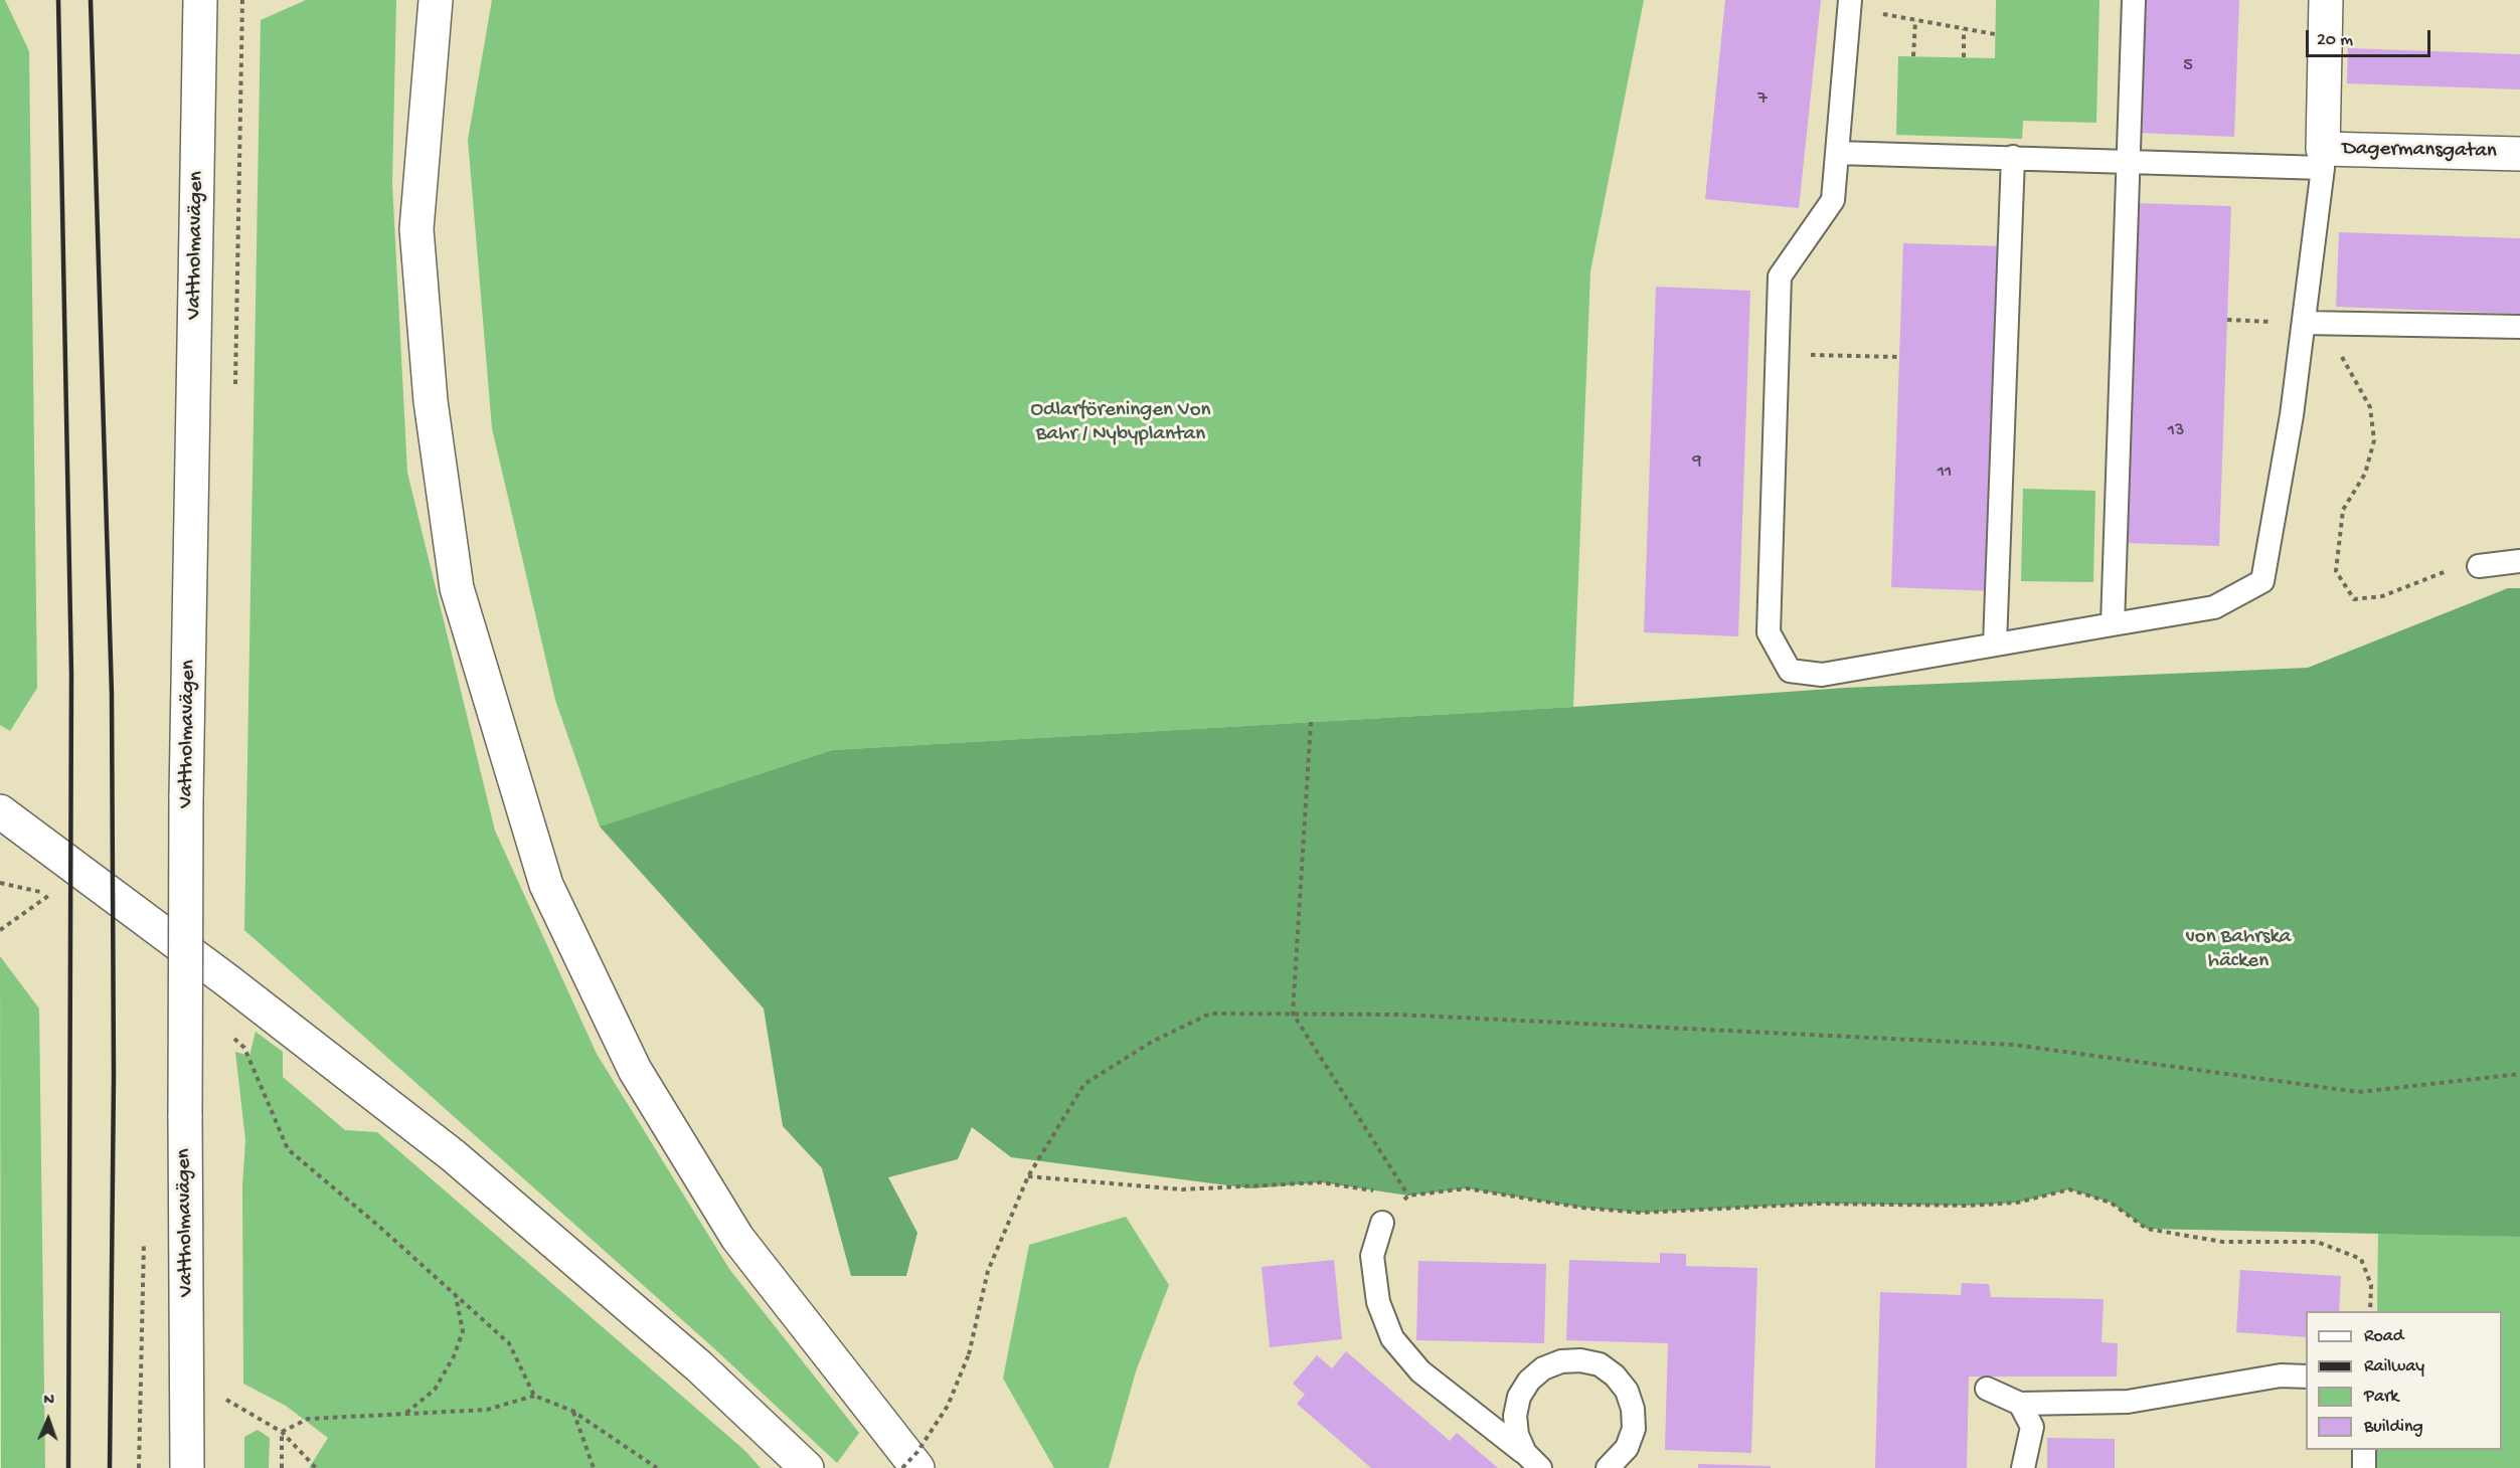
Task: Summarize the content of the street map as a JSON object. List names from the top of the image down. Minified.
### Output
{"streets":{"main road":["Dagermansgatan","Vattholmavägen"]},"parks":["Odlarföreningen Von Bahr / Nybyplantan","von Bahrska häcken"],"house_numbers":["5","7","13","9","11"],"legend":["Road","Railway","Park","Building"],"scale_bar":"20 m","north":"top"}
